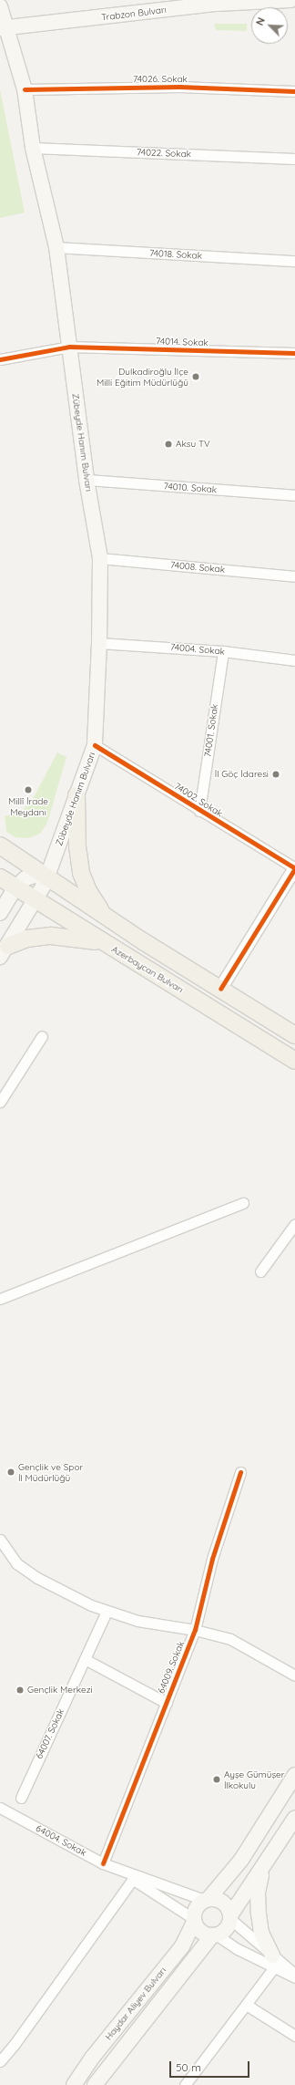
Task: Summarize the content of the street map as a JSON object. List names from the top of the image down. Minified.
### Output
{"streets":{"main road":["Trabzon Bulvarı","Zübeyde Hanım Bulvarı","Azerbaycan Bulvarı","Haydar Aliyev Bulvarı"],"street":["74026. Sokak","74022. Sokak","74018. Sokak","74014. Sokak","74010. Sokak","74008. Sokak","74004. Sokak","74001. Sokak","74002. Sokak","64009. Sokak","64007. Sokak","64004. Sokak"]},"crossings":[["Trabzon Bulvarı","Zübeyde Hanım Bulvarı"],["74026. Sokak","Zübeyde Hanım Bulvarı"],["74022. Sokak","Zübeyde Hanım Bulvarı"],["74018. Sokak","Zübeyde Hanım Bulvarı"],["74014. Sokak","Zübeyde Hanım Bulvarı"],["Zübeyde Hanım Bulvarı","74010. Sokak"],["Zübeyde Hanım Bulvarı","74008. Sokak"],["Zübeyde Hanım Bulvarı","74004. Sokak"],["Zübeyde Hanım Bulvarı","74002. Sokak"],["Zübeyde Hanım Bulvarı","Azerbaycan Bulvarı"],["74004. Sokak","74001. Sokak"],["74001. Sokak","74002. Sokak"],["64009. Sokak","64004. Sokak"],["64004. Sokak","Haydar Aliyev Bulvarı"]],"places":["Dulkadiroğlu İlçe Milli Eğitim Müdürlüğü","Aksu TV","İl Göç İdaresi","Millî İrade Meydanı","Gençlik ve Spor İl Müdürlüğü","Gençlik Merkezi","Ayşe Gümüşer İlkokulu"],"scale_bar":"50 m","north":"top left"}
